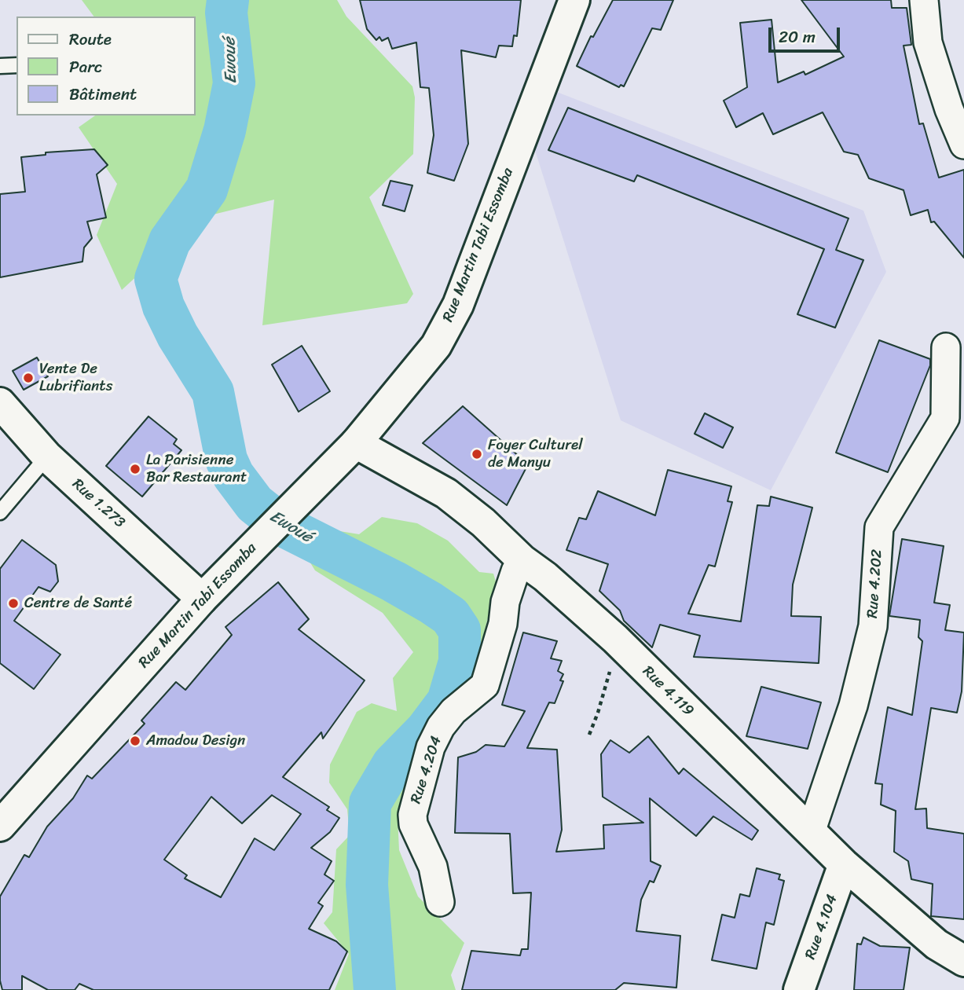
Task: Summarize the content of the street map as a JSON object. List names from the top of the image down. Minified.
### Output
{"streets":{"main road":["Rue Martin Tabi Essomba","Rue 1.273","Rue 4.119","Rue 4.104"],"street":["Rue 4.202","Rue 4.204"]},"crossings":[["Rue Martin Tabi Essomba","Rue 1.273"],["Rue Martin Tabi Essomba","Rue 4.119"],["Rue 4.202","Rue 4.119"],["Rue 4.119","Rue 4.204"],["Rue 4.119","Rue 4.104"]],"water":["Ewoué"],"places":["Vente De Lubrifiants","Foyer Culturel de Manyu","La Parisienne Bar Restaurant","Centre de Santé","Amadou Design"],"legend":["Route","Parc","Bâtiment"],"scale_bar":"20 m"}
